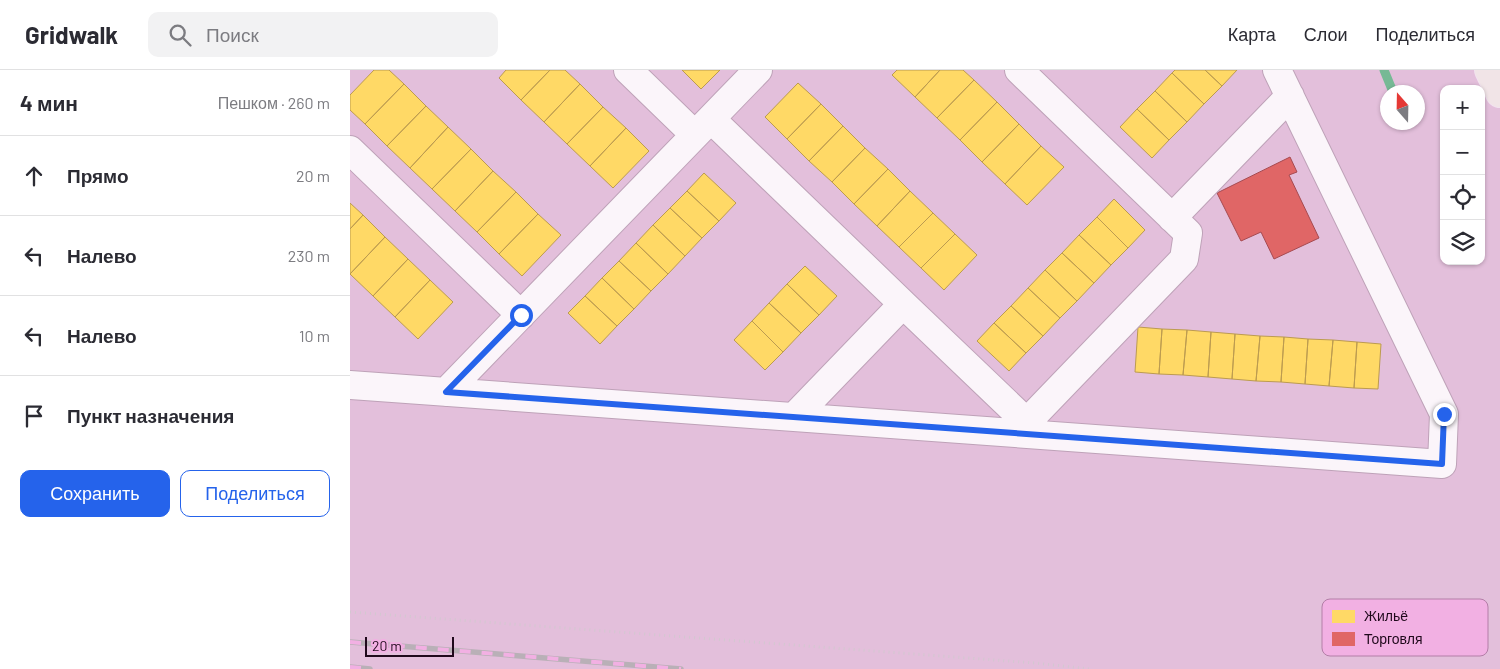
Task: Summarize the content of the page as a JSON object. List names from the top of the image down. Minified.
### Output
{"legend":["Жильё","Торговля"],"scale_bar":"20 m","north":"top","page":{"header":"Gridwalk","search":"Поиск","nav":["Карта","Слои","Поделиться"],"heading":["4 мин","Пешком · 260 m"],"map_buttons":["+","−"],"list":[["Прямо","20 m"],["Налево","230 m"],["Налево","10 m"],"Пункт назначения"],"buttons":["Сохранить","Поделиться"],"scale":"20 m"}}
